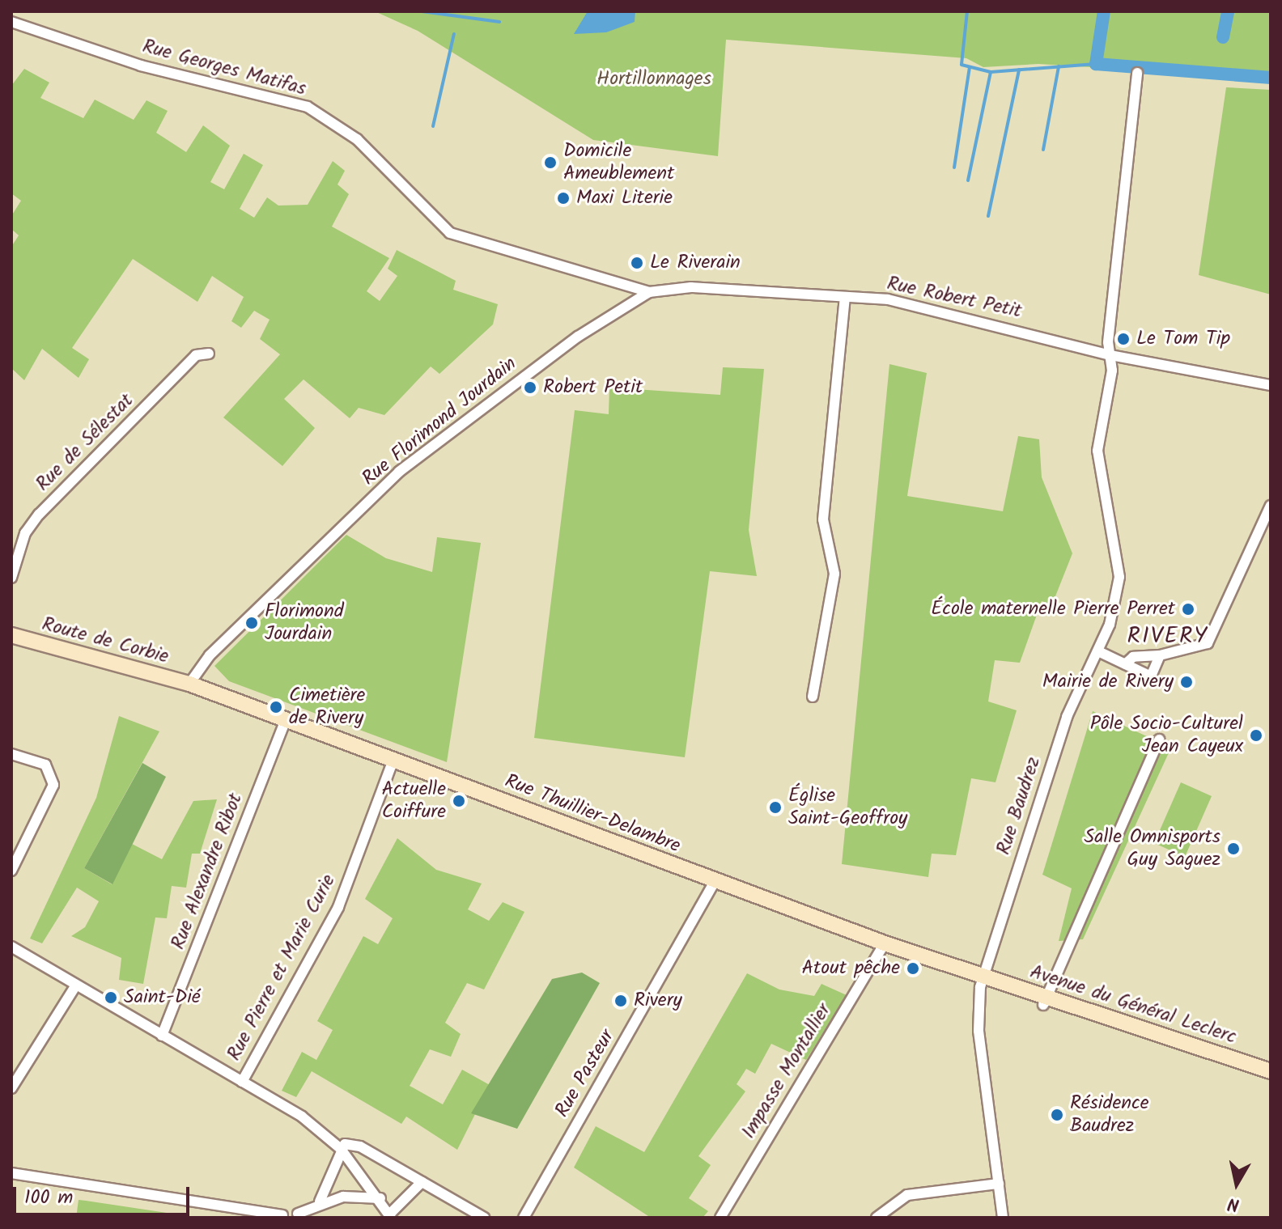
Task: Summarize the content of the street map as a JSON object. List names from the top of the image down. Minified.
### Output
{"streets":{"main road":["Route de Corbie","Rue Thuillier-Delambre","Avenue du Général Leclerc"],"street":["Rue Georges Matifas","Rue Robert Petit","Rue Florimond Jourdain","Rue de Sélestat","Rue Baudrez","Rue Alexandre Ribot","Rue Pierre et Marie Curie","Impasse Montallier","Rue Pasteur"]},"crossings":[["Rue Georges Matifas","Rue Robert Petit"],["Rue Georges Matifas","Rue Florimond Jourdain"],["Rue Robert Petit","Rue Florimond Jourdain"],["Rue Robert Petit","Rue Baudrez"],["Rue Florimond Jourdain","Route de Corbie"],["Rue Florimond Jourdain","Rue Thuillier-Delambre"],["Route de Corbie","Rue Thuillier-Delambre"],["Rue Baudrez","Rue Thuillier-Delambre"],["Rue Baudrez","Avenue du Général Leclerc"],["Rue Thuillier-Delambre","Rue Alexandre Ribot"],["Rue Thuillier-Delambre","Rue Pierre et Marie Curie"],["Rue Thuillier-Delambre","Avenue du Général Leclerc"],["Rue Thuillier-Delambre","Impasse Montallier"],["Rue Thuillier-Delambre","Rue Pasteur"]],"districts":["RIVERY"],"parks":["Hortillonnages"],"places":["Domicile Ameublement","Maxi Literie","Le Riverain","Le Tom Tip","Robert Petit","École maternelle Pierre Perret","Florimond Jourdain","Mairie de Rivery","Cimetière de Rivery","Pôle Socio-Culturel Jean Cayeux","Actuelle Coiffure","Église Saint-Geoffroy","Salle Omnisports Guy Saguez","Atout pêche","Saint-Dié","Rivery","Résidence Baudrez"],"scale_bar":"100 m","north":"bottom"}
